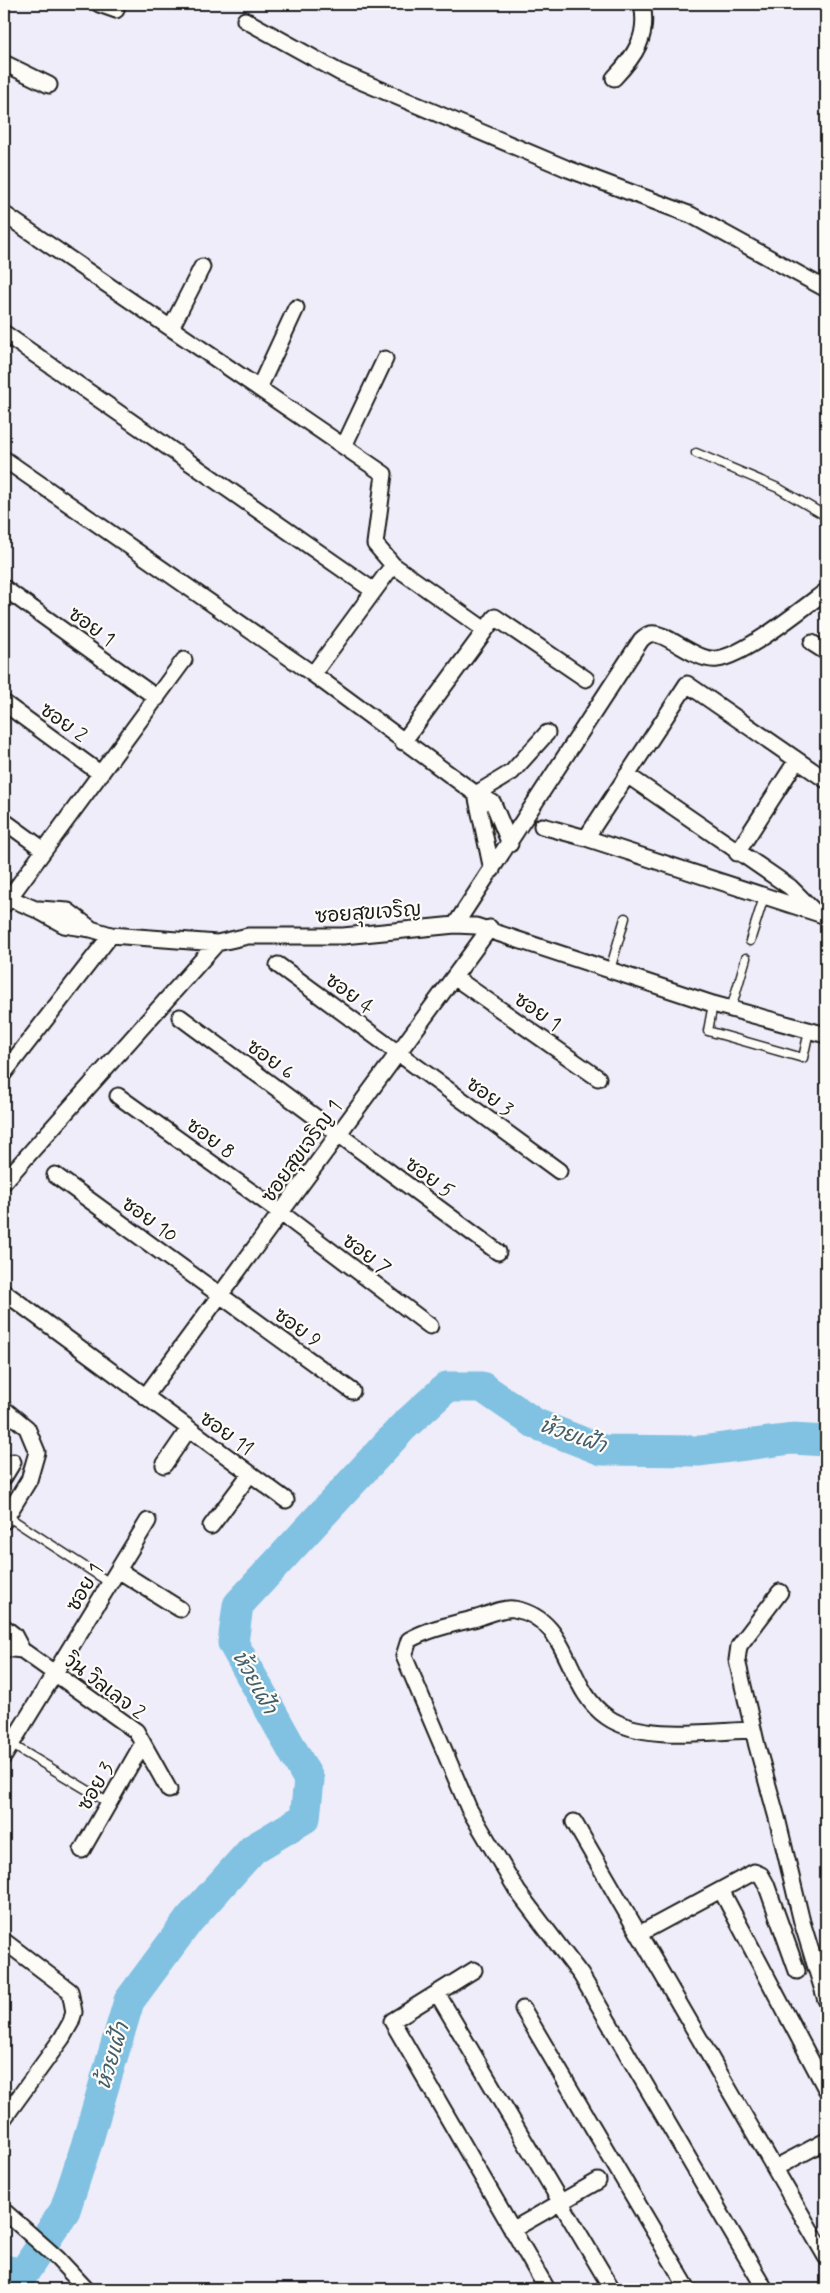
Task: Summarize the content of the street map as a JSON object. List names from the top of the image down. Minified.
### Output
{"streets":{"street":["ซอย 1","ซอย 2","ซอยสุขเจริญ","ซอย 4","ซอย 6","ซอย 3","ซอย 8","ซอยสุขเจริญ 1","ซอย 5","ซอย 10","ซอย 7","ซอย 9","ซอย 11","วิน วิลเลจ 2"]},"crossings":[["ซอย 1","ซอยสุขเจริญ 1"],["ซอย 1","วิน วิลเลจ 2"],["ซอยสุขเจริญ","ซอยสุขเจริญ 1"],["ซอย 4","ซอย 3"],["ซอย 4","ซอยสุขเจริญ 1"],["ซอย 6","ซอยสุขเจริญ 1"],["ซอย 6","ซอย 5"],["ซอย 3","ซอยสุขเจริญ 1"],["ซอย 3","วิน วิลเลจ 2"],["ซอย 8","ซอยสุขเจริญ 1"],["ซอย 8","ซอย 7"],["ซอยสุขเจริญ 1","ซอย 5"],["ซอยสุขเจริญ 1","ซอย 10"],["ซอยสุขเจริญ 1","ซอย 7"],["ซอยสุขเจริญ 1","ซอย 9"],["ซอยสุขเจริญ 1","ซอย 11"],["ซอย 10","ซอย 9"]],"water":["ห้วยเฝ้า"]}
